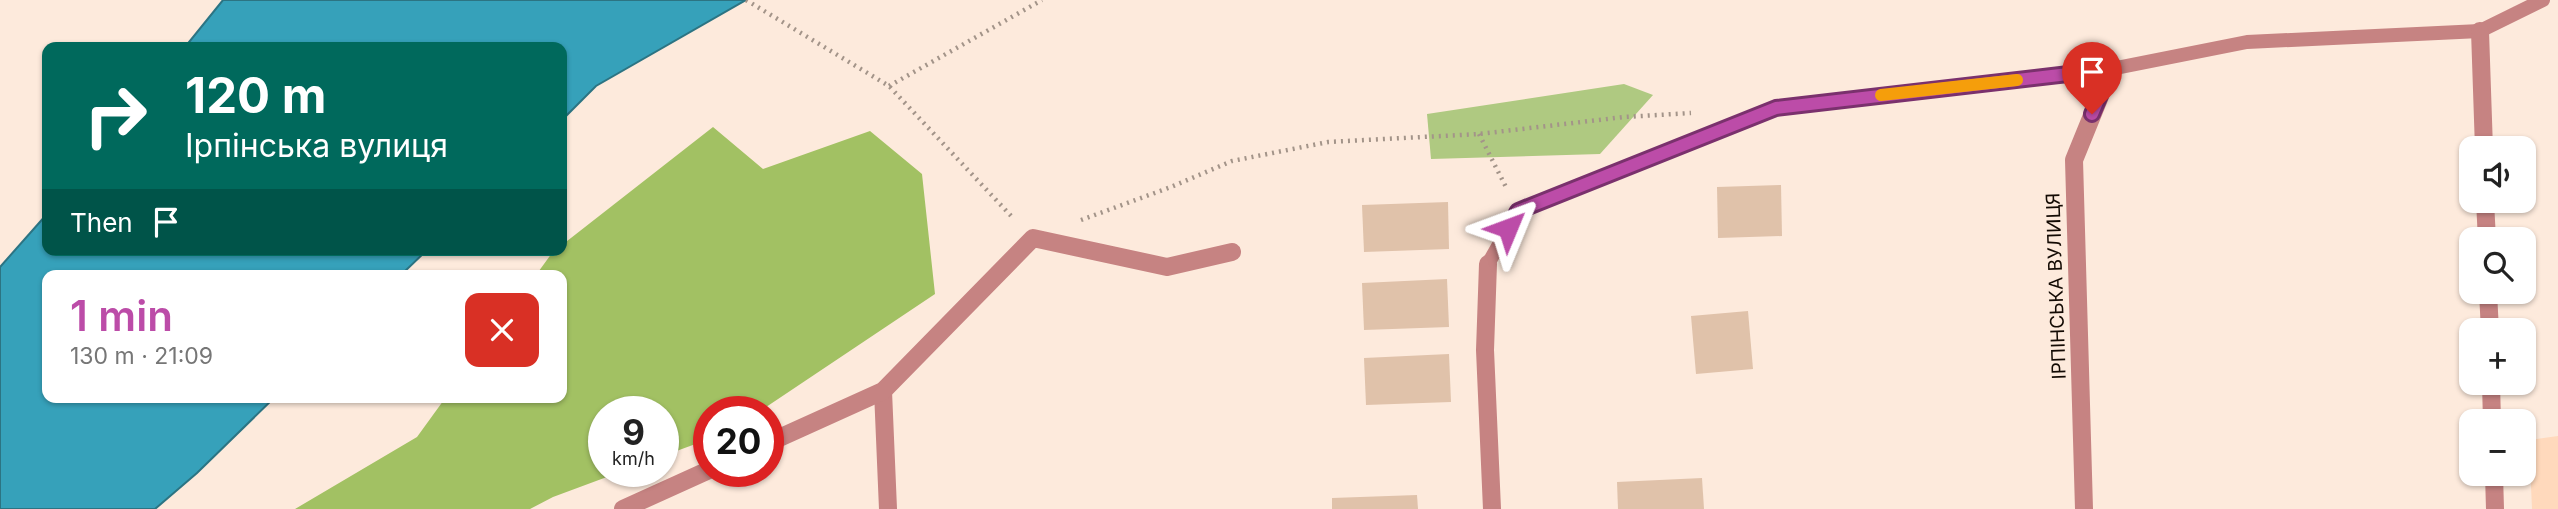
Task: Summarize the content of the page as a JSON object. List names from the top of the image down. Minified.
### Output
{"streets":{"street":["ІРПІНСЬКА ВУЛИЦЯ"]},"page":{"turn":["120 m","Ірпінська вулиця"],"map_buttons":["+","−"],"then":"Then","heading":["1 min","130 m · 21:09"],"speed":"9 km/h","limit":"20"}}
